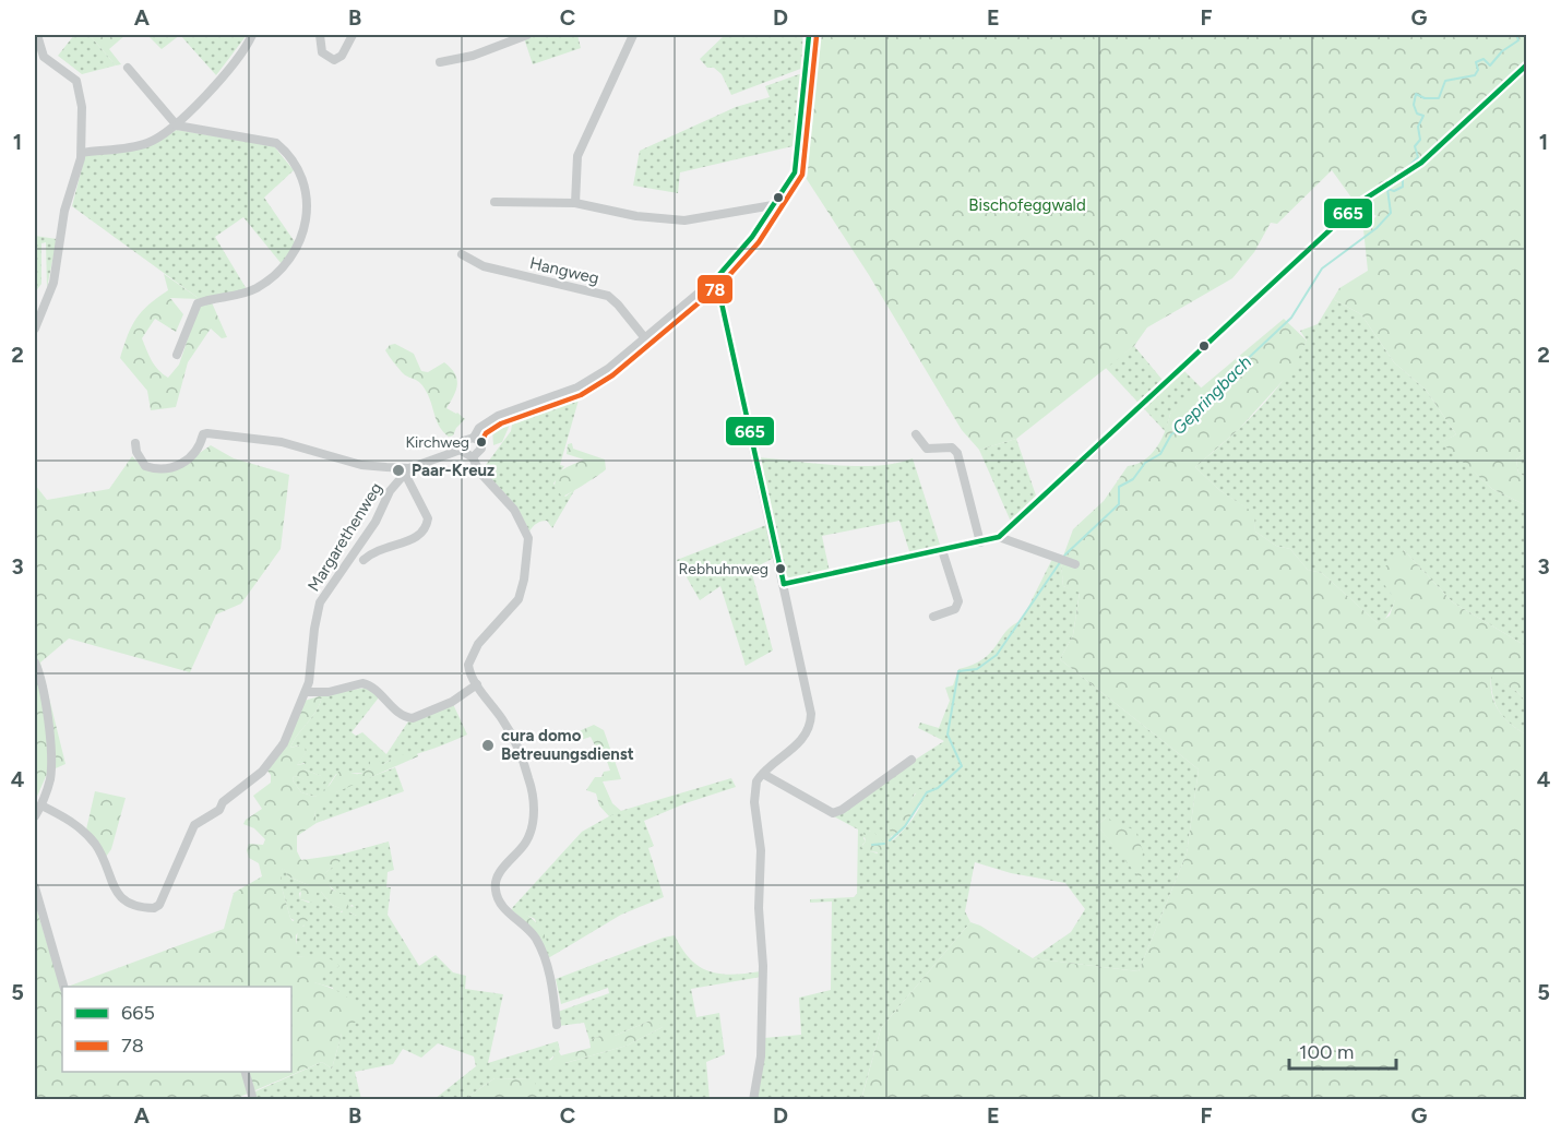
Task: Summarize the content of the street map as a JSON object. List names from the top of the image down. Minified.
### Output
{"streets":{"street":["Hangweg","Margarethenweg"]},"water":["Gepringbach"],"parks":["Bischofeggwald"],"places":["Kirchweg","Paar-Kreuz","Rebhuhnweg","cura domo Betreuungsdienst"],"lines":["transit line 665","transit line 78"],"legend":["665","78"],"scale_bar":"100 m","grid":{"columns":["A","B","C","D","E","F","G"],"rows":["1","2","3","4","5"]}}
